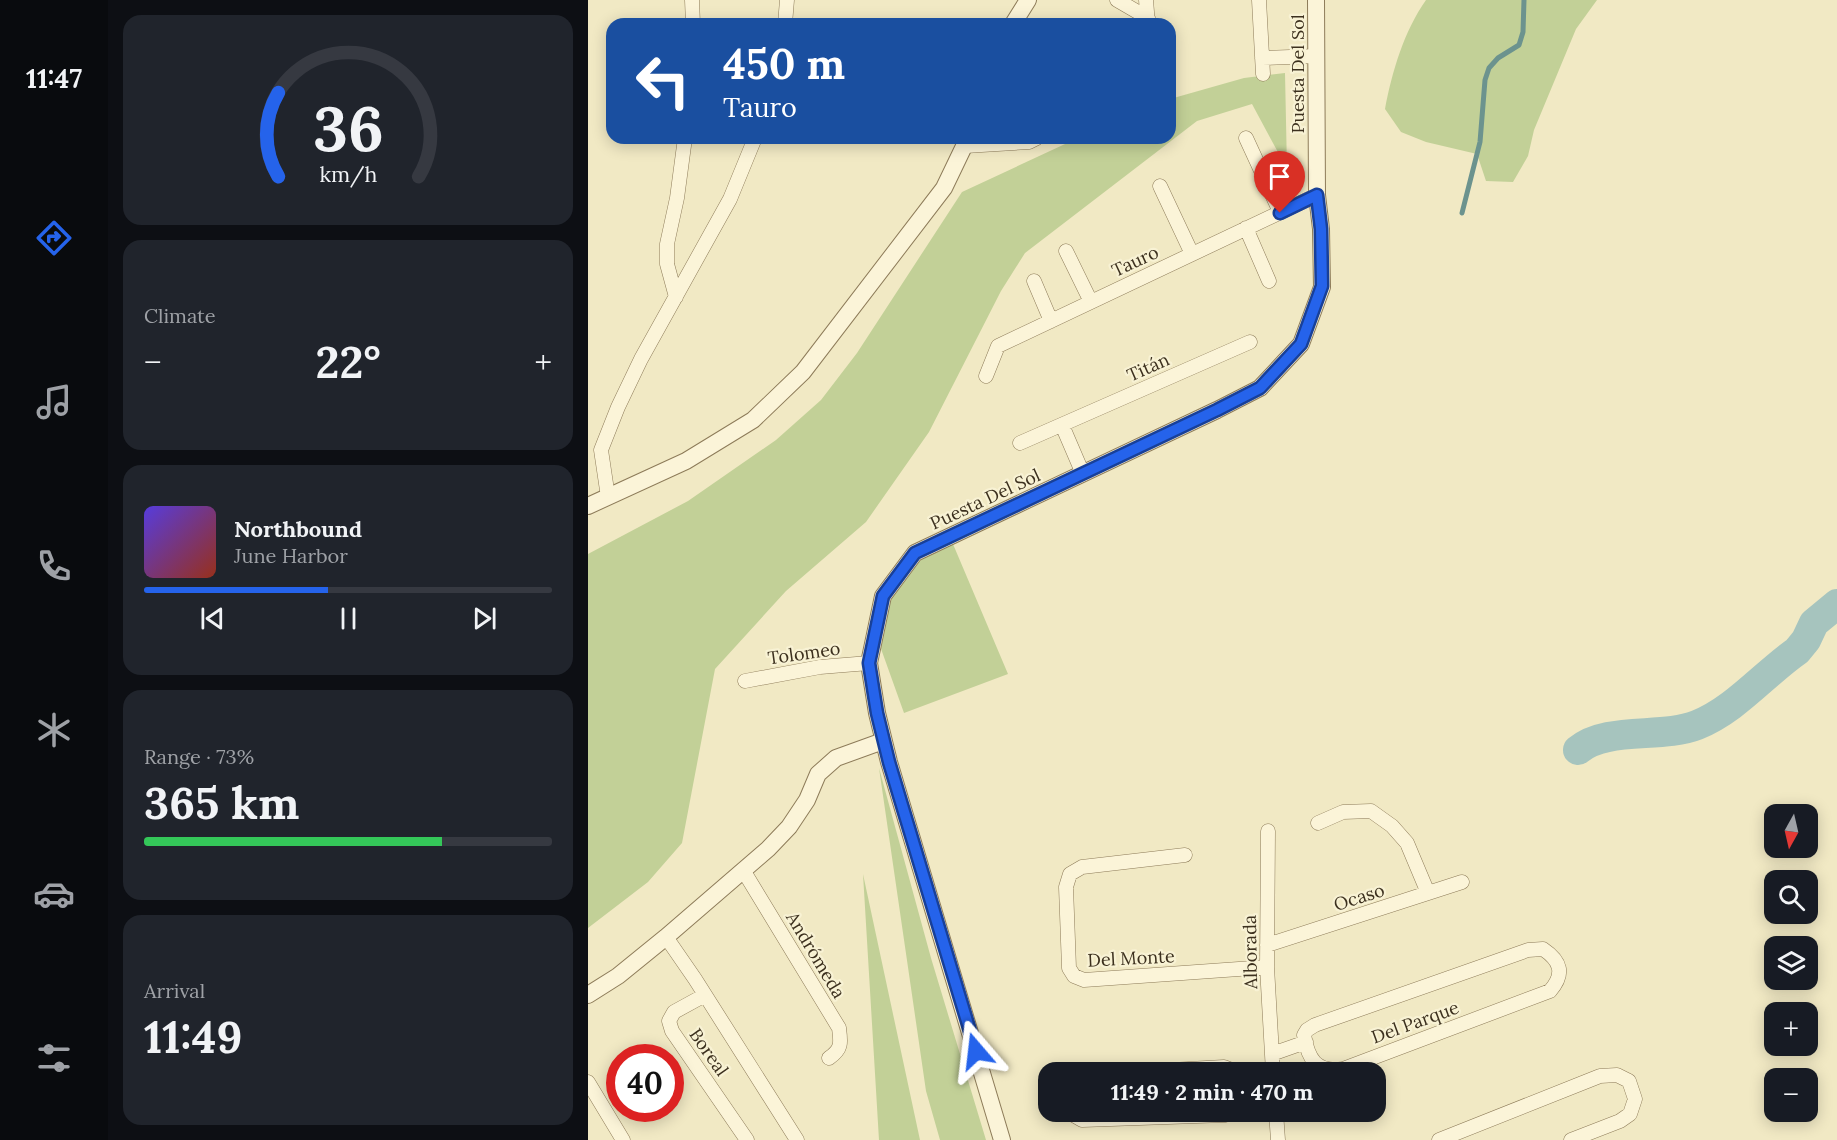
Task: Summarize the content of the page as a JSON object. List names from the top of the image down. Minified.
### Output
{"streets":{"street":["Puesta Del Sol","Tauro","Titán","Tolomeo","Ocaso","Alborada","Andrómeda","Del Monte","Del Parque","Boreal"]},"crossings":[["Puesta Del Sol","Tauro"],["Puesta Del Sol","Tolomeo"],["Ocaso","Alborada"],["Alborada","Del Monte"]],"north":"bottom","page":{"tabs":"11:47","turn":["450 m","Tauro"],"tile":["Climate",["Range · 73%","365 km"],["Arrival","11:49"]],"heat":["−","22°","+"],"song":["Northbound","June Harbor"],"map_buttons":["+","−"],"limit":"40","trip":"11:49 · 2 min · 470 m","gauge":["36","km/h"]}}
